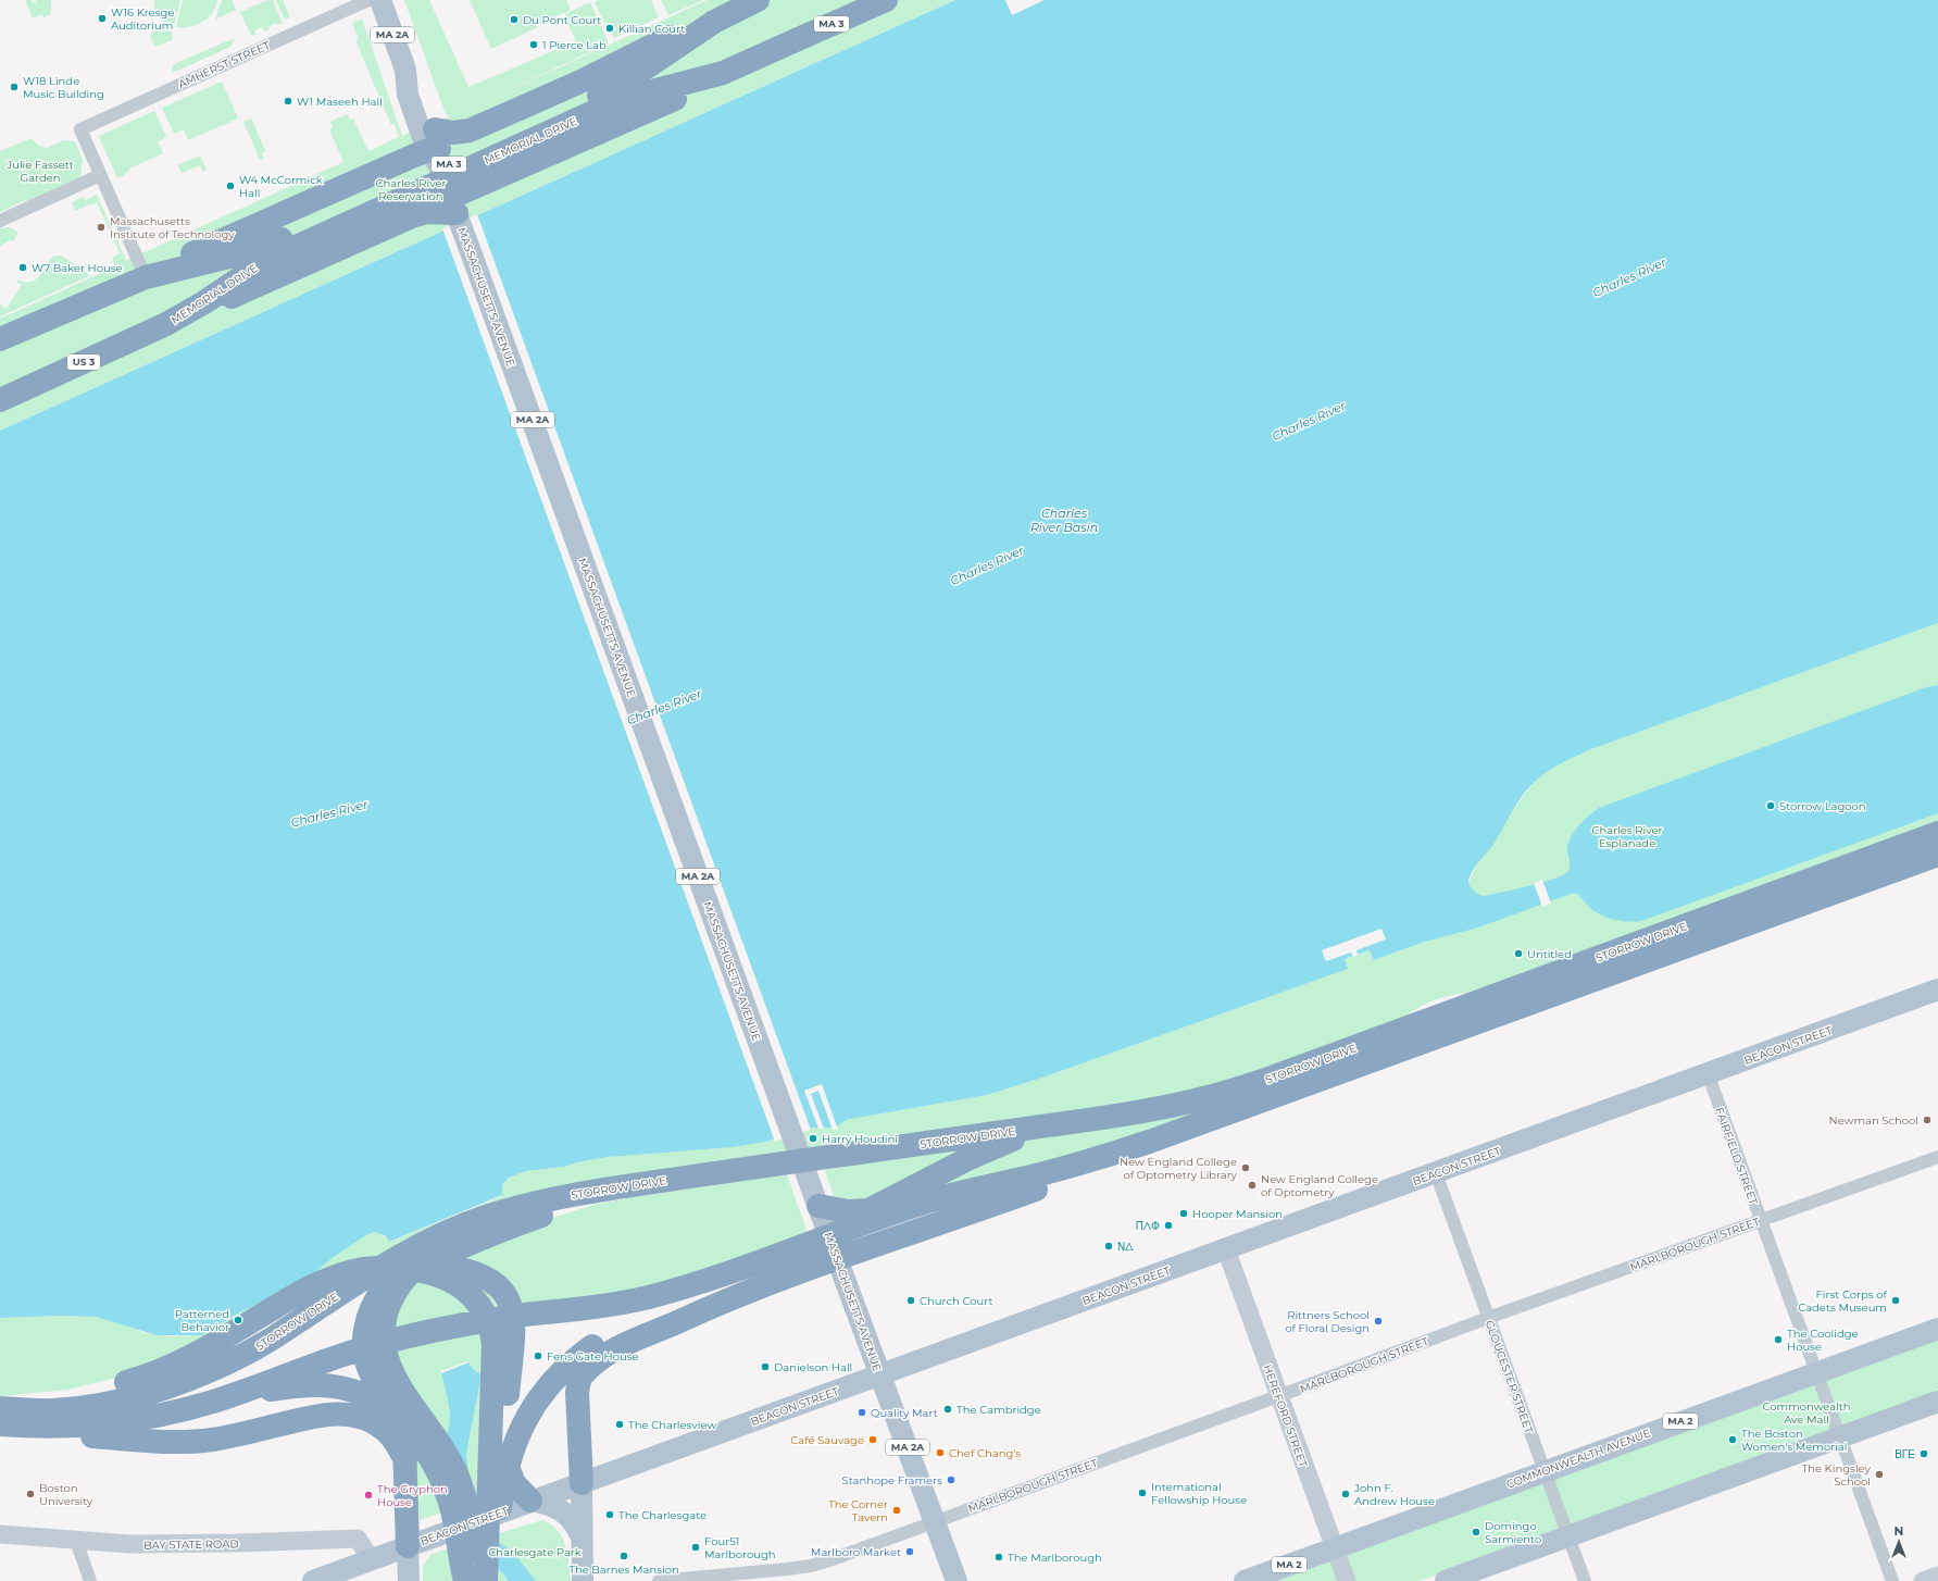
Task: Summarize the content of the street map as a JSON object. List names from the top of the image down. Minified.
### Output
{"streets":{"highway":["MA 3","MEMORIAL DRIVE","US 3","STORROW DRIVE"],"main road":["MA 2A","MASSACHUSETTS AVENUE","BEACON STREET","MA 2","COMMONWEALTH AVENUE"],"street":["AMHERST STREET","FAIRFIELD STREET","MARLBOROUGH STREET","GLOUCESTER STREET","HEREFORD STREET","BAY STATE ROAD"]},"crossings":[["MASSACHUSETTS AVENUE","BEACON STREET"],["MASSACHUSETTS AVENUE","MARLBOROUGH STREET"],["BEACON STREET","FAIRFIELD STREET"],["BEACON STREET","GLOUCESTER STREET"],["BEACON STREET","HEREFORD STREET"],["BEACON STREET","BAY STATE ROAD"],["FAIRFIELD STREET","MARLBOROUGH STREET"],["FAIRFIELD STREET","COMMONWEALTH AVENUE"],["MARLBOROUGH STREET","GLOUCESTER STREET"],["MARLBOROUGH STREET","HEREFORD STREET"],["GLOUCESTER STREET","COMMONWEALTH AVENUE"],["HEREFORD STREET","COMMONWEALTH AVENUE"]],"water":["Charles River","Charles River Basin"],"parks":["Julie Fassett Garden","Charles River Reservation","Charles River Esplanade","Commonwealth Ave Mall","Charlesgate Park"],"places":["W16 Kresge Auditorium","Du Pont Court","Killian Court","1 Pierce Lab","W18 Linde Music Building","W1 Maseeh Hall","W4 McCormick Hall","Massachusetts Institute of Technology","W7 Baker House","Storrow Lagoon","Untitled","Newman School","Harry Houdini","New England College of Optometry Library","New England College of Optometry","Hooper Mansion","ΠΛΦ","ΝΔ","Church Court","First Corps of Cadets Museum","Patterned Behavior","Rittners School of Floral Design","The Coolidge House","Fens Gate House","Danielson Hall","The Cambridge","Quality Mart","The Charlesview","Café Sauvage","The Boston Women's Memorial","Chef Chang's","ΒΓΕ","The Kingsley School","Stanhope Framers","International Fellowship House","Boston University","John F. Andrew House","The Gryphon House","The Corner Tavern","The Charlesgate","Domingo Sarmiento","Four51 Marlborough","Marlboro Market","The Barnes Mansion","The Marlborough"],"north":"top"}
